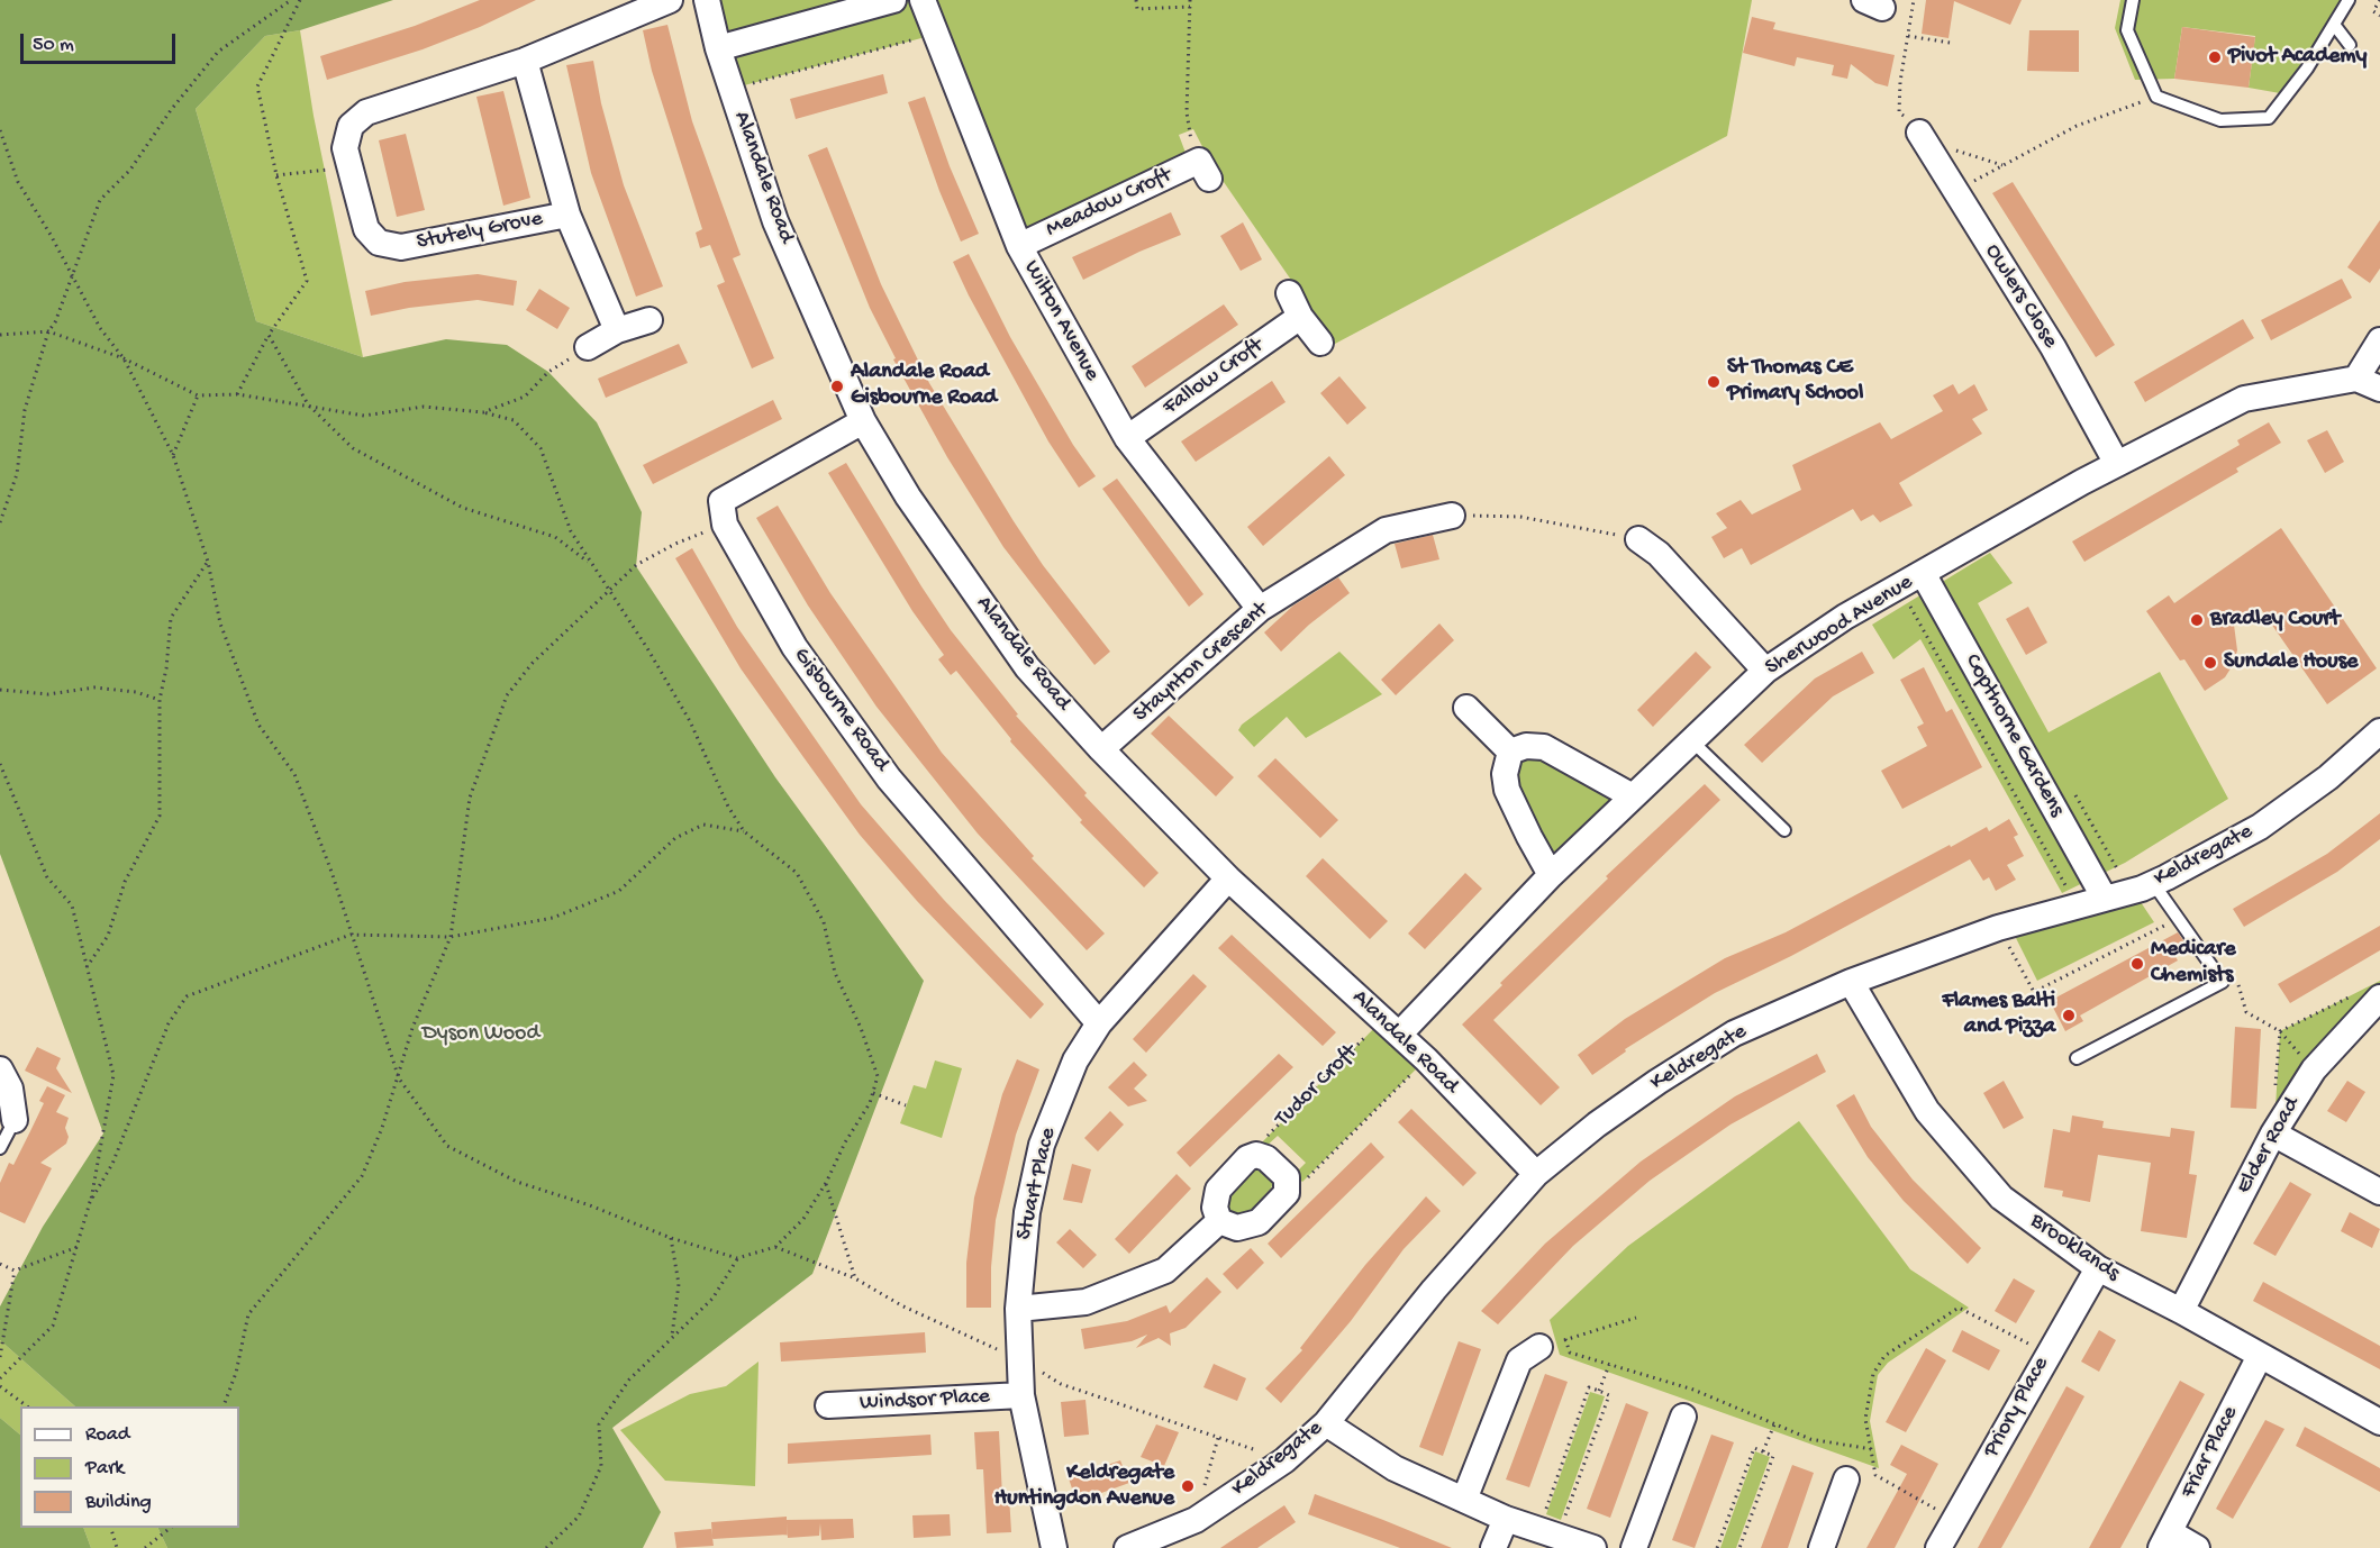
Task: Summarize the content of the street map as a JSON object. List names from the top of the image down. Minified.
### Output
{"streets":{"street":["Alandale Road","Meadow Croft","Stutely Grove","Owlers Close","Wilton Avenue","Fallow Croft","Sherwood Avenue","Staynton Crescent","Gisbourne Road","Copthorne Gardens","Keldregate","Elder Road","Stuart Place","Brooklands","Windsor Place","Priory Place","Friar Place"],"path":["Tudor Croft"]},"crossings":[["Alandale Road","Sherwood Avenue"],["Alandale Road","Staynton Crescent"],["Alandale Road","Keldregate"],["Alandale Road","Tudor Croft"],["Alandale Road","Stuart Place"],["Meadow Croft","Wilton Avenue"],["Owlers Close","Sherwood Avenue"],["Wilton Avenue","Fallow Croft"],["Wilton Avenue","Staynton Crescent"],["Sherwood Avenue","Copthorne Gardens"],["Sherwood Avenue","Tudor Croft"],["Gisbourne Road","Stuart Place"],["Copthorne Gardens","Keldregate"],["Keldregate","Brooklands"],["Elder Road","Brooklands"],["Stuart Place","Windsor Place"],["Brooklands","Priory Place"],["Brooklands","Friar Place"]],"parks":["Dyson Wood"],"places":["Pivot Academy","St Thomas CE Primary School","Alandale Road Gisbourne Road","Bradley Court","Sundale House","Medicare Chemists","Flames Balti and Pizza","Keldregate Huntingdon Avenue"],"legend":["Road","Park","Building"],"scale_bar":"50 m"}
